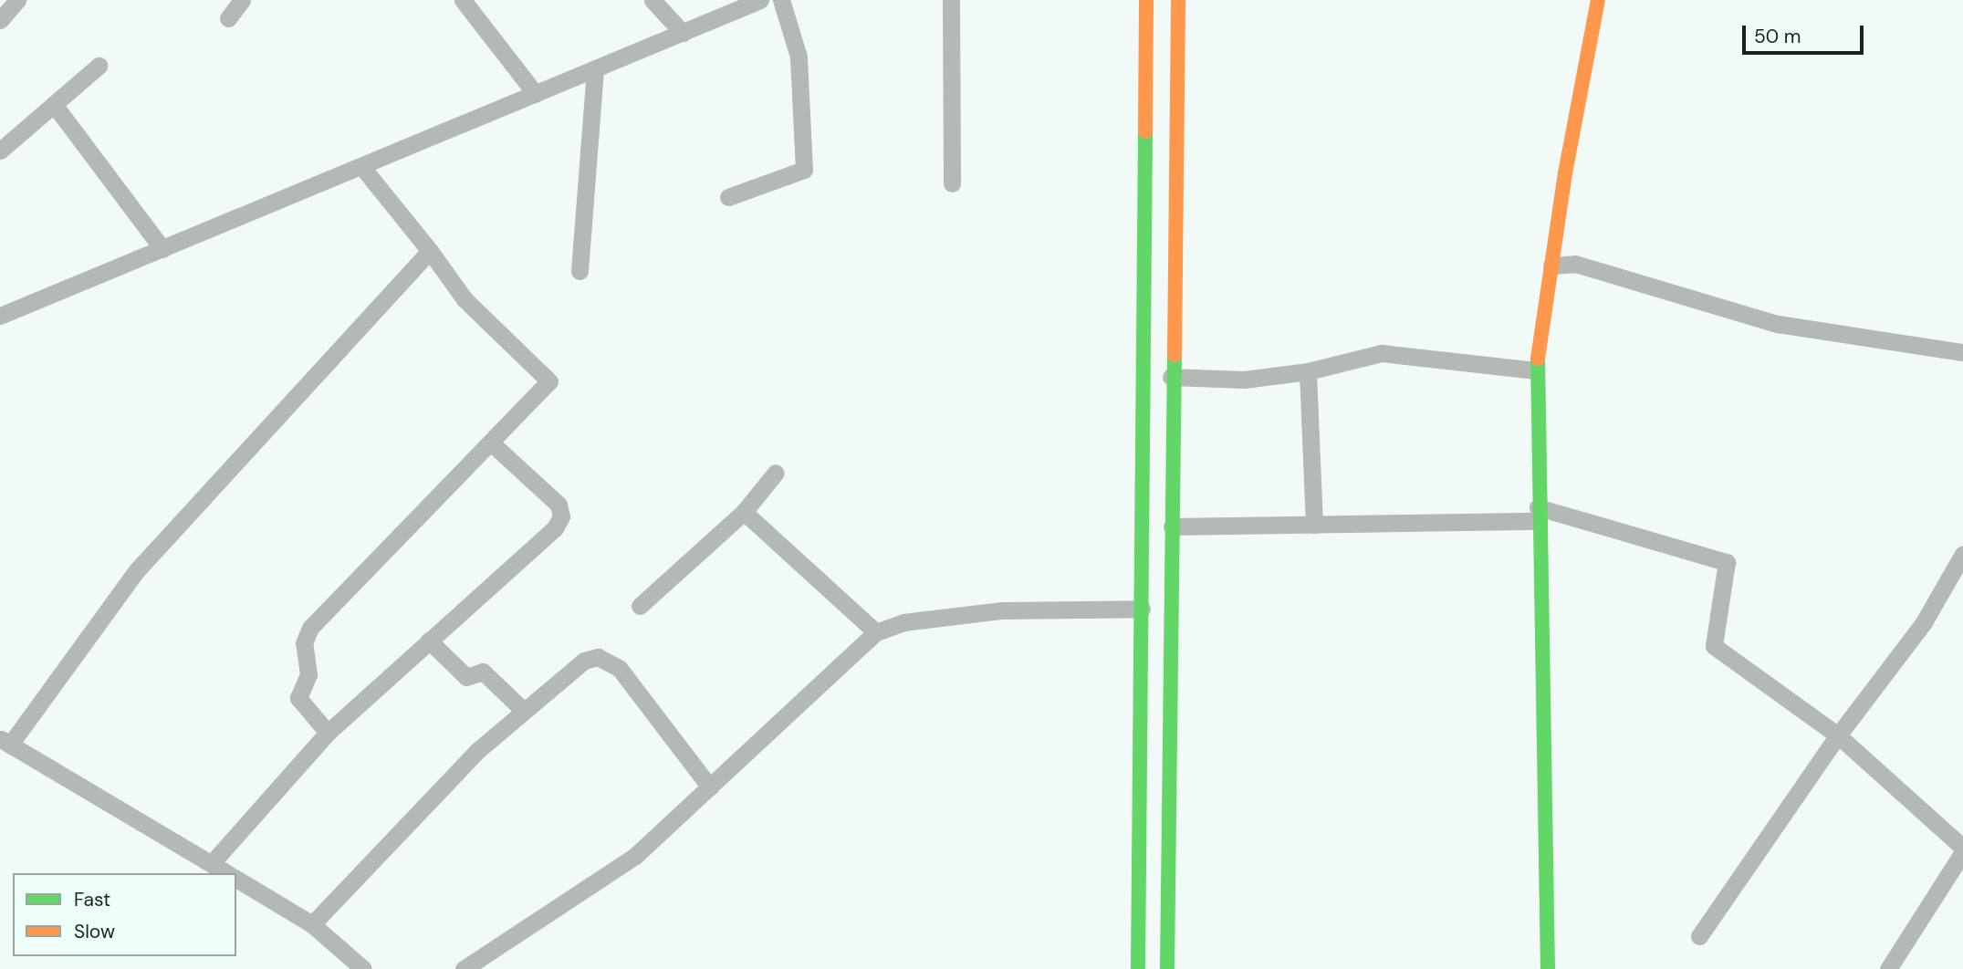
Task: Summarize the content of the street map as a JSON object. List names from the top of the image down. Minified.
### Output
{"legend":["Fast","Slow"],"scale_bar":"50 m"}
